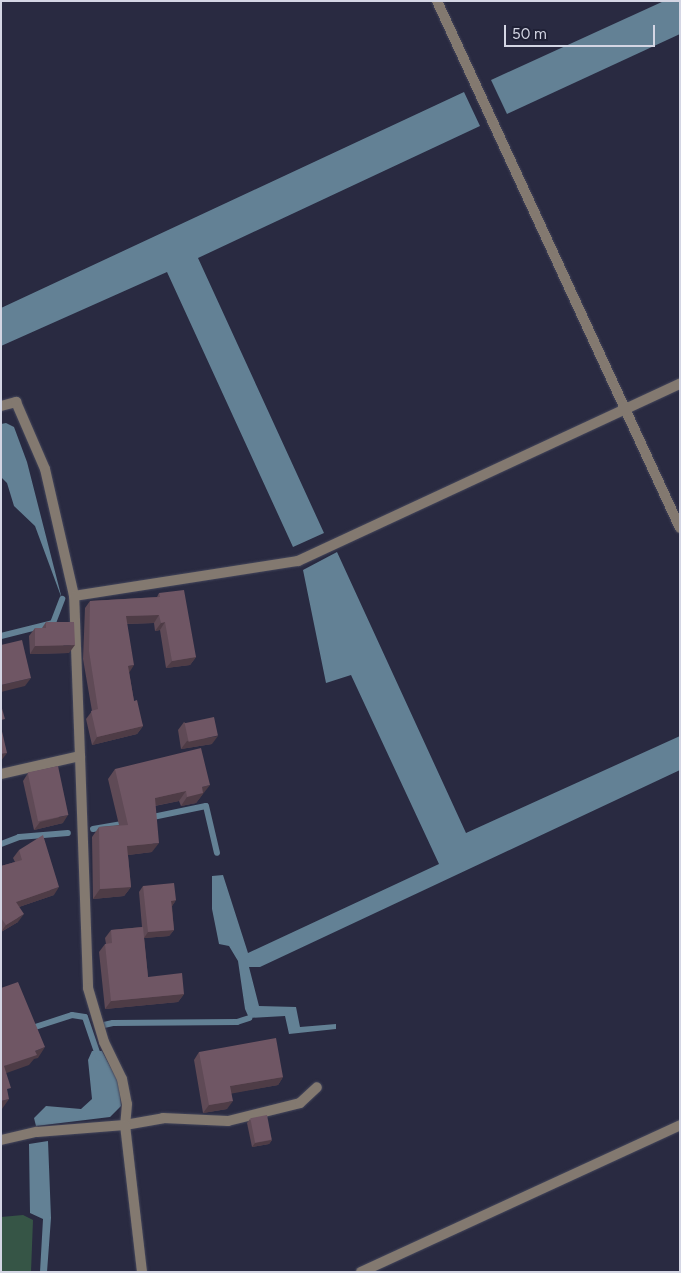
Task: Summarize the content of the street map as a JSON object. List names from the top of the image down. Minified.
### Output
{"scale_bar":"50 m"}
